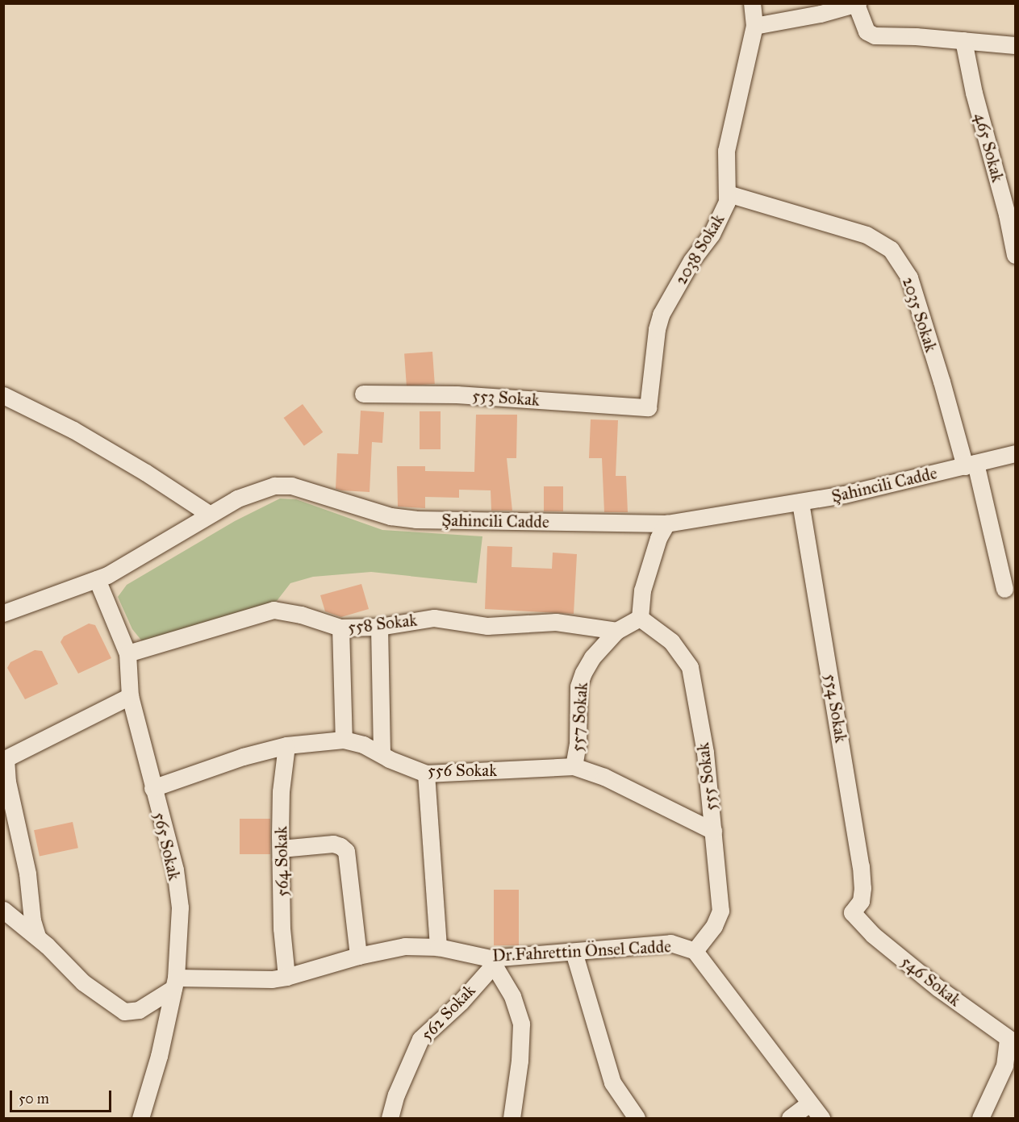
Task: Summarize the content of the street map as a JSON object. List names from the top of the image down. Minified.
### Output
{"streets":{"street":["465 Sokak","2038 Sokak","2035 Sokak","553 Sokak","Şahincili Cadde","558 Sokak","554 Sokak","557 Sokak","556 Sokak","555 Sokak","565 Sokak","564 Sokak","Dr.Fahrettin Önsel Cadde","546 Sokak","562 Sokak"]},"crossings":[["2038 Sokak","2035 Sokak"],["2038 Sokak","553 Sokak"],["2035 Sokak","Şahincili Cadde"],["Şahincili Cadde","554 Sokak"],["Şahincili Cadde","565 Sokak"],["558 Sokak","557 Sokak"],["558 Sokak","565 Sokak"],["554 Sokak","546 Sokak"],["557 Sokak","556 Sokak"],["557 Sokak","555 Sokak"],["556 Sokak","555 Sokak"],["556 Sokak","565 Sokak"],["556 Sokak","564 Sokak"],["555 Sokak","Dr.Fahrettin Önsel Cadde"],["565 Sokak","Dr.Fahrettin Önsel Cadde"],["564 Sokak","Dr.Fahrettin Önsel Cadde"],["Dr.Fahrettin Önsel Cadde","562 Sokak"]],"scale_bar":"50 m"}
